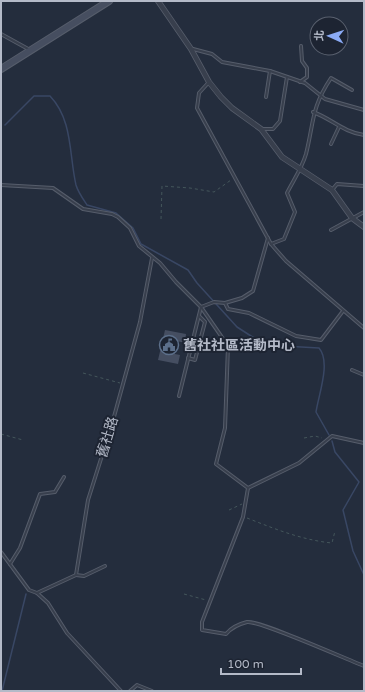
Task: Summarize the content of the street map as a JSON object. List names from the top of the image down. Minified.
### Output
{"streets":{"lane":["舊社路"]},"places":{"public building":["舊社社區活動中心"]},"scale_bar":"100 m","north":"left"}
